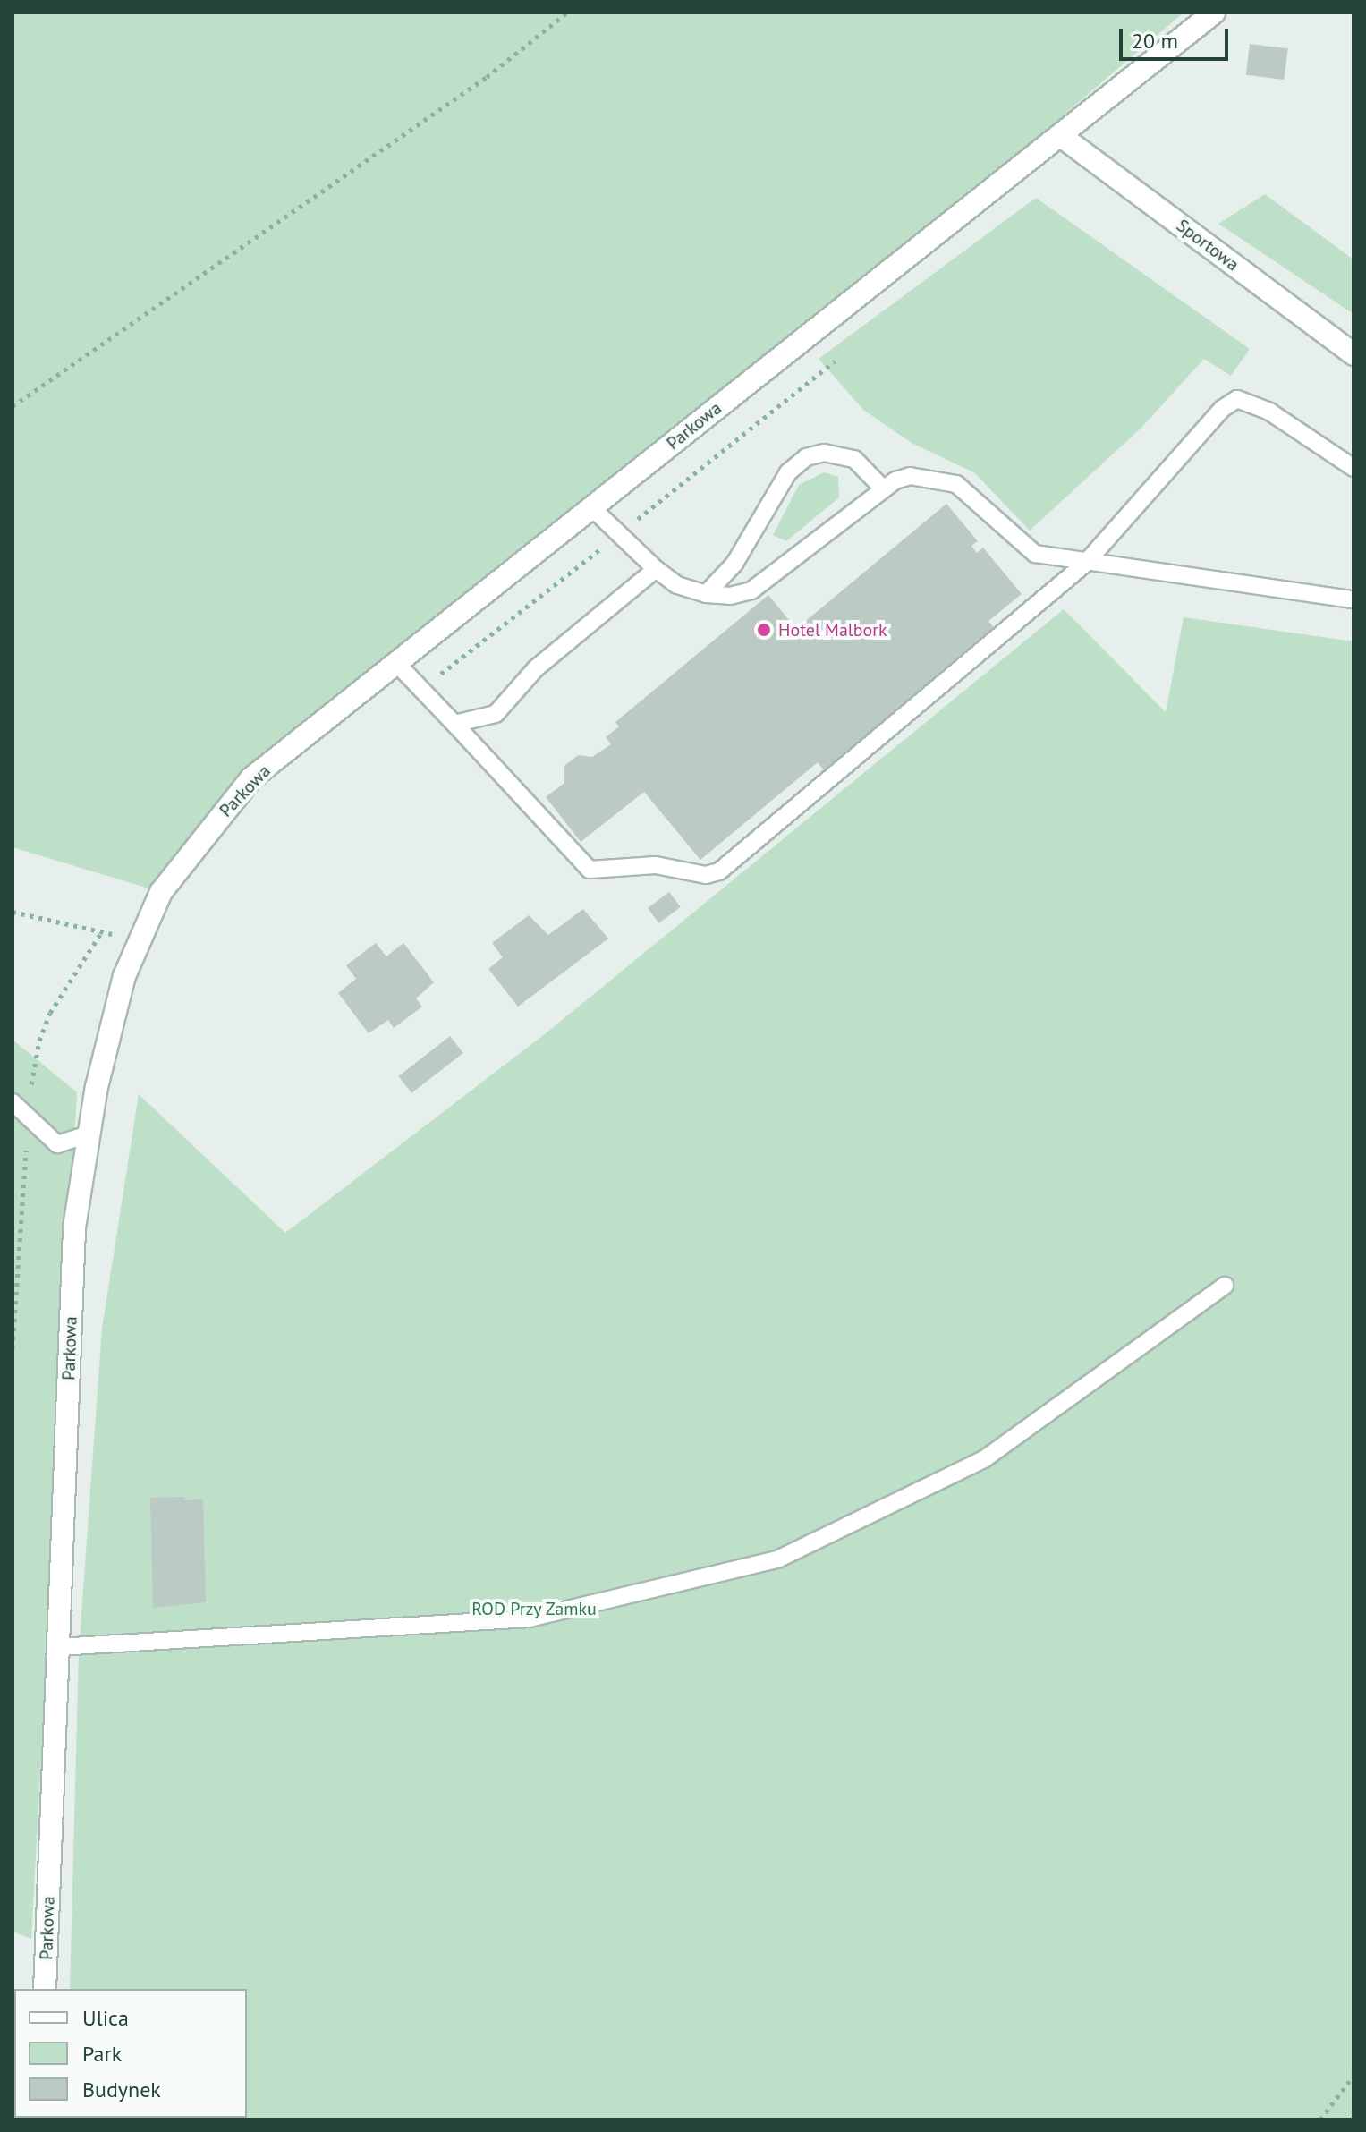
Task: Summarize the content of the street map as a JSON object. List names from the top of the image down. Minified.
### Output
{"streets":{"street":["Sportowa","Parkowa"]},"crossings":[["Sportowa","Parkowa"]],"parks":["ROD Przy Zamku"],"places":["Hotel Malbork"],"legend":["Ulica","Park","Budynek"],"scale_bar":"20 m"}
